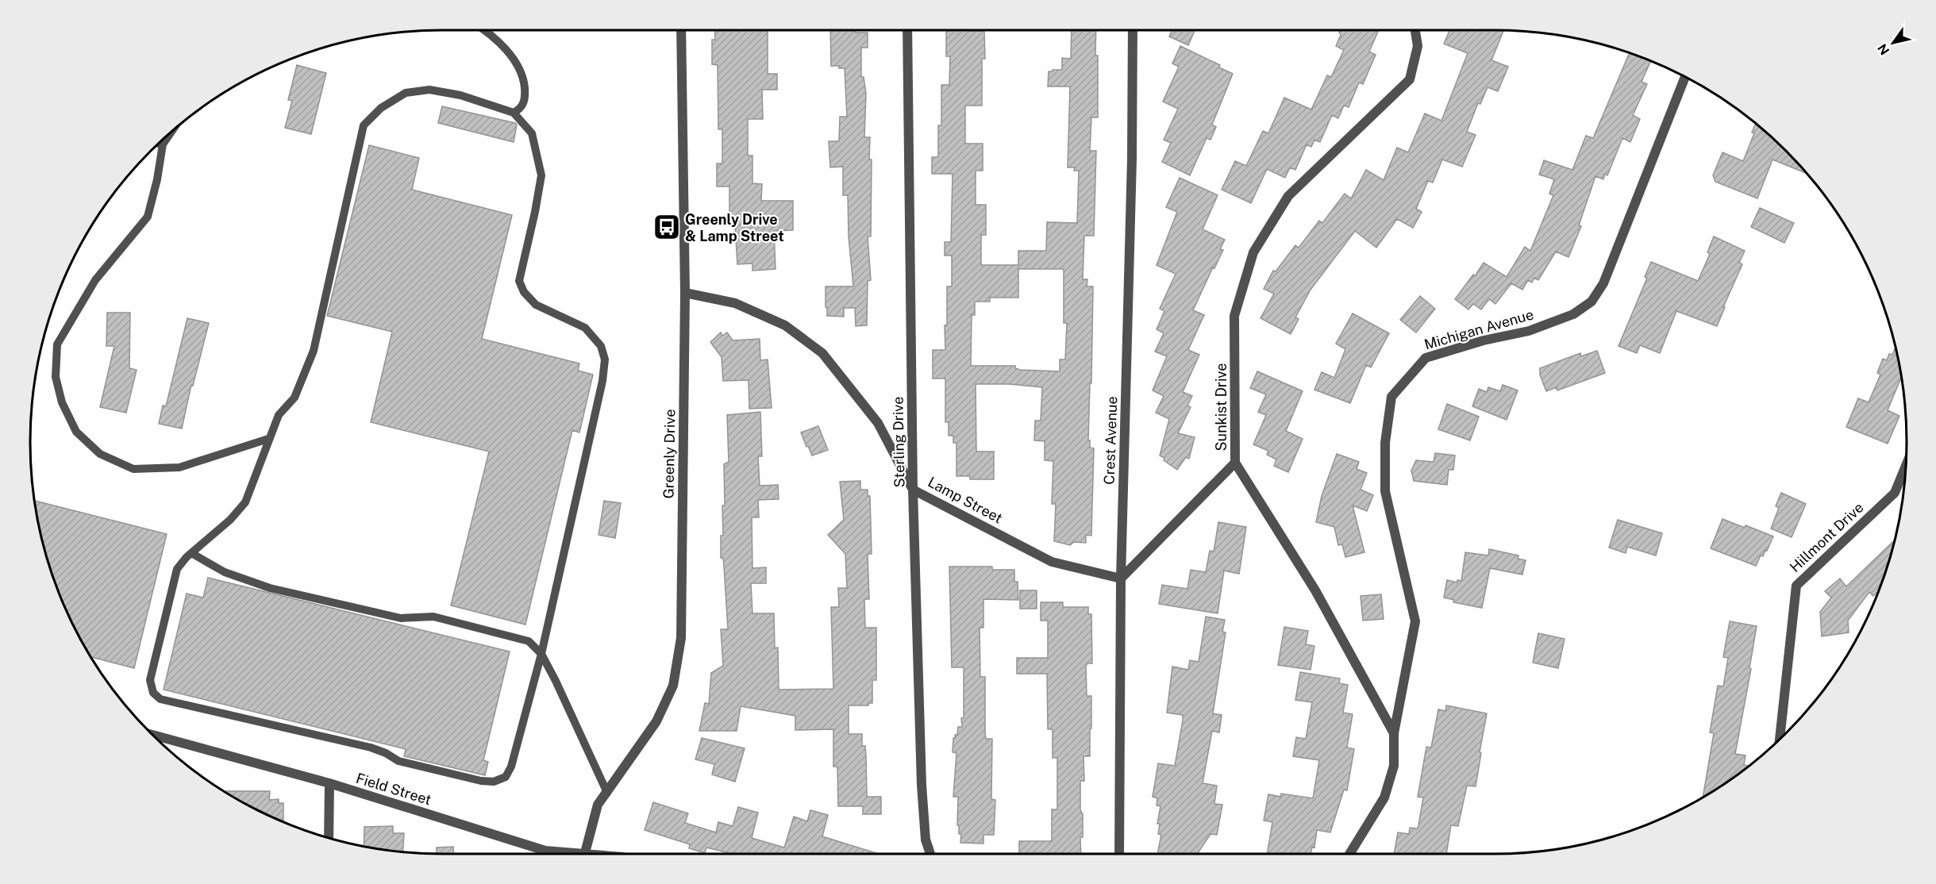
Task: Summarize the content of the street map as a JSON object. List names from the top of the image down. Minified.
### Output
{"streets":{"street":["Michigan Avenue","Sunkist Drive","Crest Avenue","Sterling Drive","Greenly Drive","Lamp Street","Hillmont Drive","Field Street"]},"crossings":[["Michigan Avenue","Sunkist Drive"],["Crest Avenue","Lamp Street"],["Sterling Drive","Lamp Street"],["Greenly Drive","Lamp Street"]],"places":{"bus stop":["Greenly Drive & Lamp Street"]},"north":"bottom left"}
